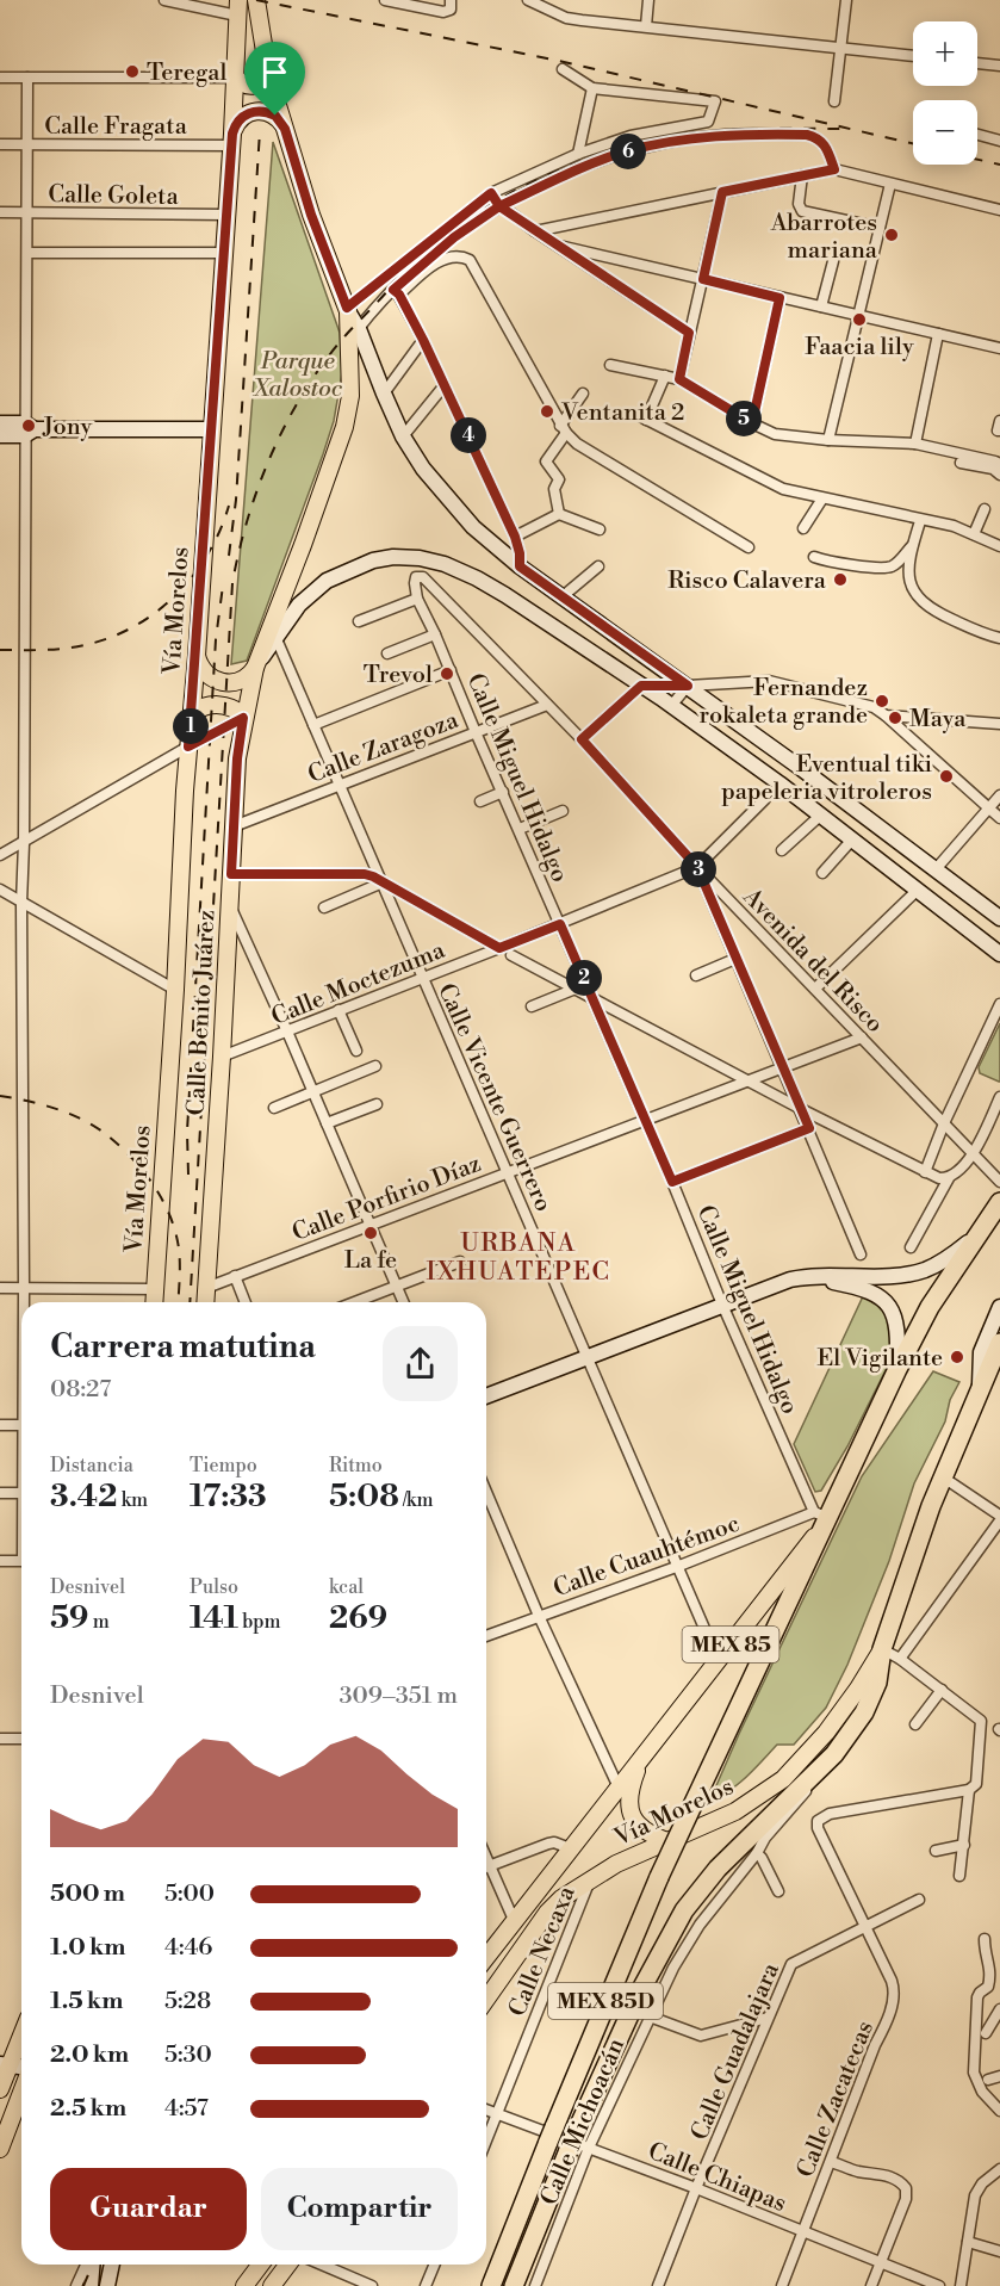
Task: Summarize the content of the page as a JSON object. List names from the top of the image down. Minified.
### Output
{"streets":{"highway":["MEX 85","MEX 85D"],"main road":["Vía Morelos","Calle Benito Juárez"],"street":["Calle Fragata","Calle Goleta","Calle Zaragoza","Calle Miguel Hidalgo","Avenida del Risco","Calle Moctezuma","Calle Vicente Guerrero","Calle Porfirio Díaz","Calle Cuauhtémoc","Calle Necaxa","Calle Guadalajara","Calle Zacatecas","Calle Michoacán","Calle Chiapas"]},"crossings":[["Calle Fragata","Vía Morelos"],["Calle Goleta","Vía Morelos"],["Vía Morelos","Calle Miguel Hidalgo"],["Vía Morelos","Calle Vicente Guerrero"],["Vía Morelos","Calle Cuauhtémoc"],["Vía Morelos","MEX 85"],["Vía Morelos","Calle Necaxa"],["Vía Morelos","MEX 85D"],["Calle Zaragoza","Calle Miguel Hidalgo"],["Calle Zaragoza","Avenida del Risco"],["Calle Zaragoza","Calle Benito Juárez"],["Calle Zaragoza","Calle Vicente Guerrero"],["Calle Miguel Hidalgo","Avenida del Risco"],["Calle Miguel Hidalgo","Calle Moctezuma"],["Calle Miguel Hidalgo","Calle Porfirio Díaz"],["Calle Miguel Hidalgo","Calle Cuauhtémoc"],["Calle Miguel Hidalgo","MEX 85"],["Calle Miguel Hidalgo","MEX 85D"],["Avenida del Risco","Calle Moctezuma"],["Avenida del Risco","Calle Porfirio Díaz"],["Calle Moctezuma","Calle Benito Juárez"],["Calle Moctezuma","Calle Vicente Guerrero"],["Calle Benito Juárez","Calle Porfirio Díaz"],["Calle Vicente Guerrero","Calle Porfirio Díaz"],["Calle Vicente Guerrero","Calle Cuauhtémoc"],["Calle Cuauhtémoc","MEX 85"],["Calle Cuauhtémoc","MEX 85D"],["MEX 85","MEX 85D"],["Calle Necaxa","Calle Chiapas"],["MEX 85D","Calle Michoacán"],["Calle Guadalajara","Calle Zacatecas"],["Calle Guadalajara","Calle Chiapas"],["Calle Zacatecas","Calle Chiapas"],["Calle Michoacán","Calle Chiapas"]],"districts":["URBANA IXHUATEPEC"],"parks":["Parque Xalostoc"],"places":["Teregal","Abarrotes mariana","Faacia lily","Ventanita 2","Jony","Risco Calavera","Trevol","Fernandez rokaleta grande","Maya","Eventual tiki papeleria vitroleros","La fe","El Vigilante"],"page":{"map_buttons":["+","−"],"pins":["6","5","4","1","3","2"],"heading":["Carrera matutina","08:27"],"stats":[["Distancia","3.42 km"],["Tiempo","17:33"],["Ritmo","5:08 /km"],["Desnivel","59 m"],["Pulso","141 bpm"],["kcal","269"]],"chart":["Desnivel","309–351 m"],"list":[{"name":"500 m","note":"5:00"},{"name":"1.0 km","note":"4:46"},{"name":"1.5 km","note":"5:28"},{"name":"2.0 km","note":"5:30"},{"name":"2.5 km","note":"4:57"}],"buttons":["Guardar","Compartir"]}}
